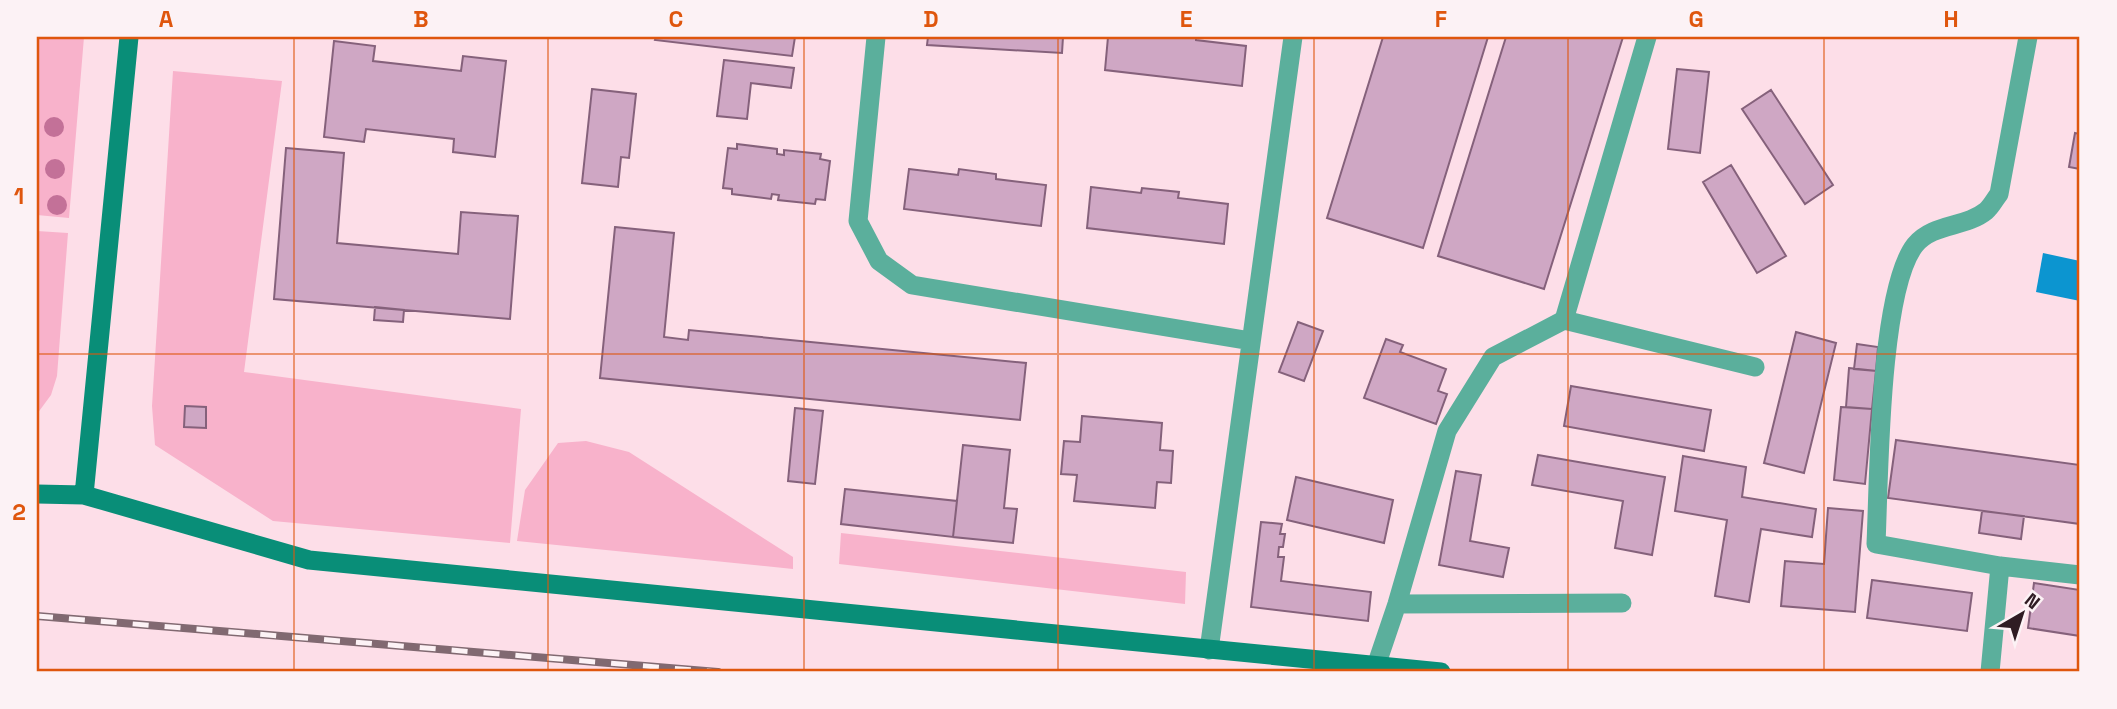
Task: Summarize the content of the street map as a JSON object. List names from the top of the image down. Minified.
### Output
{"north":"top right","grid":{"columns":["A","B","C","D","E","F","G","H"],"rows":["1","2"]}}
